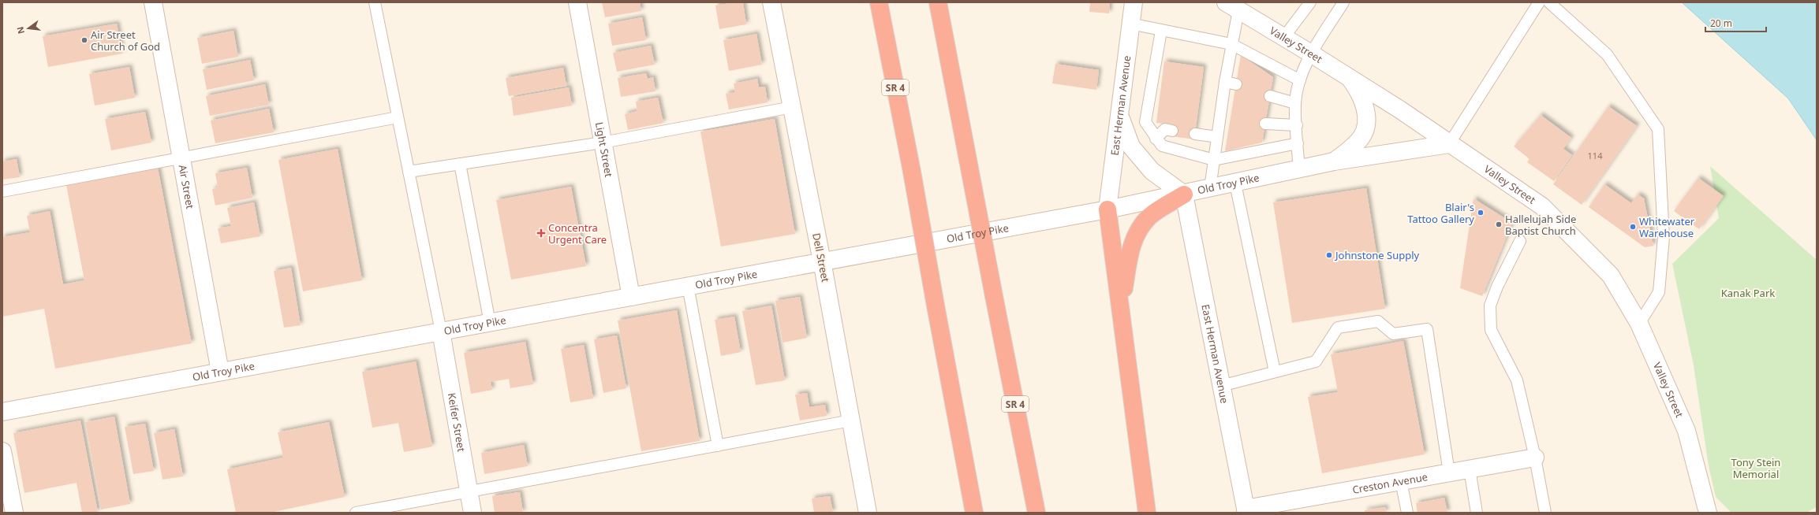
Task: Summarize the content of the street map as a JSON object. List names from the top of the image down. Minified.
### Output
{"streets":{"highway":["SR 4"],"main road":["Valley Street","East Herman Avenue","Light Street","Old Troy Pike","Air Street","Dell Street","Keifer Street","Creston Avenue"]},"crossings":[["Valley Street","Old Troy Pike"],["East Herman Avenue","Old Troy Pike"],["East Herman Avenue","Creston Avenue"],["Light Street","Old Troy Pike"],["Old Troy Pike","Air Street"],["Old Troy Pike","Dell Street"],["Old Troy Pike","Keifer Street"]],"parks":["Kanak Park","Tony Stein Memorial"],"places":{"other":["Air Street Church of God","Blair's Tattoo Gallery","Hallelujah Side Baptist Church","Whitewater Warehouse","Johnstone Supply"],"health":["Concentra Urgent Care"]},"house_numbers":["114"],"scale_bar":"20 m","north":"left"}
